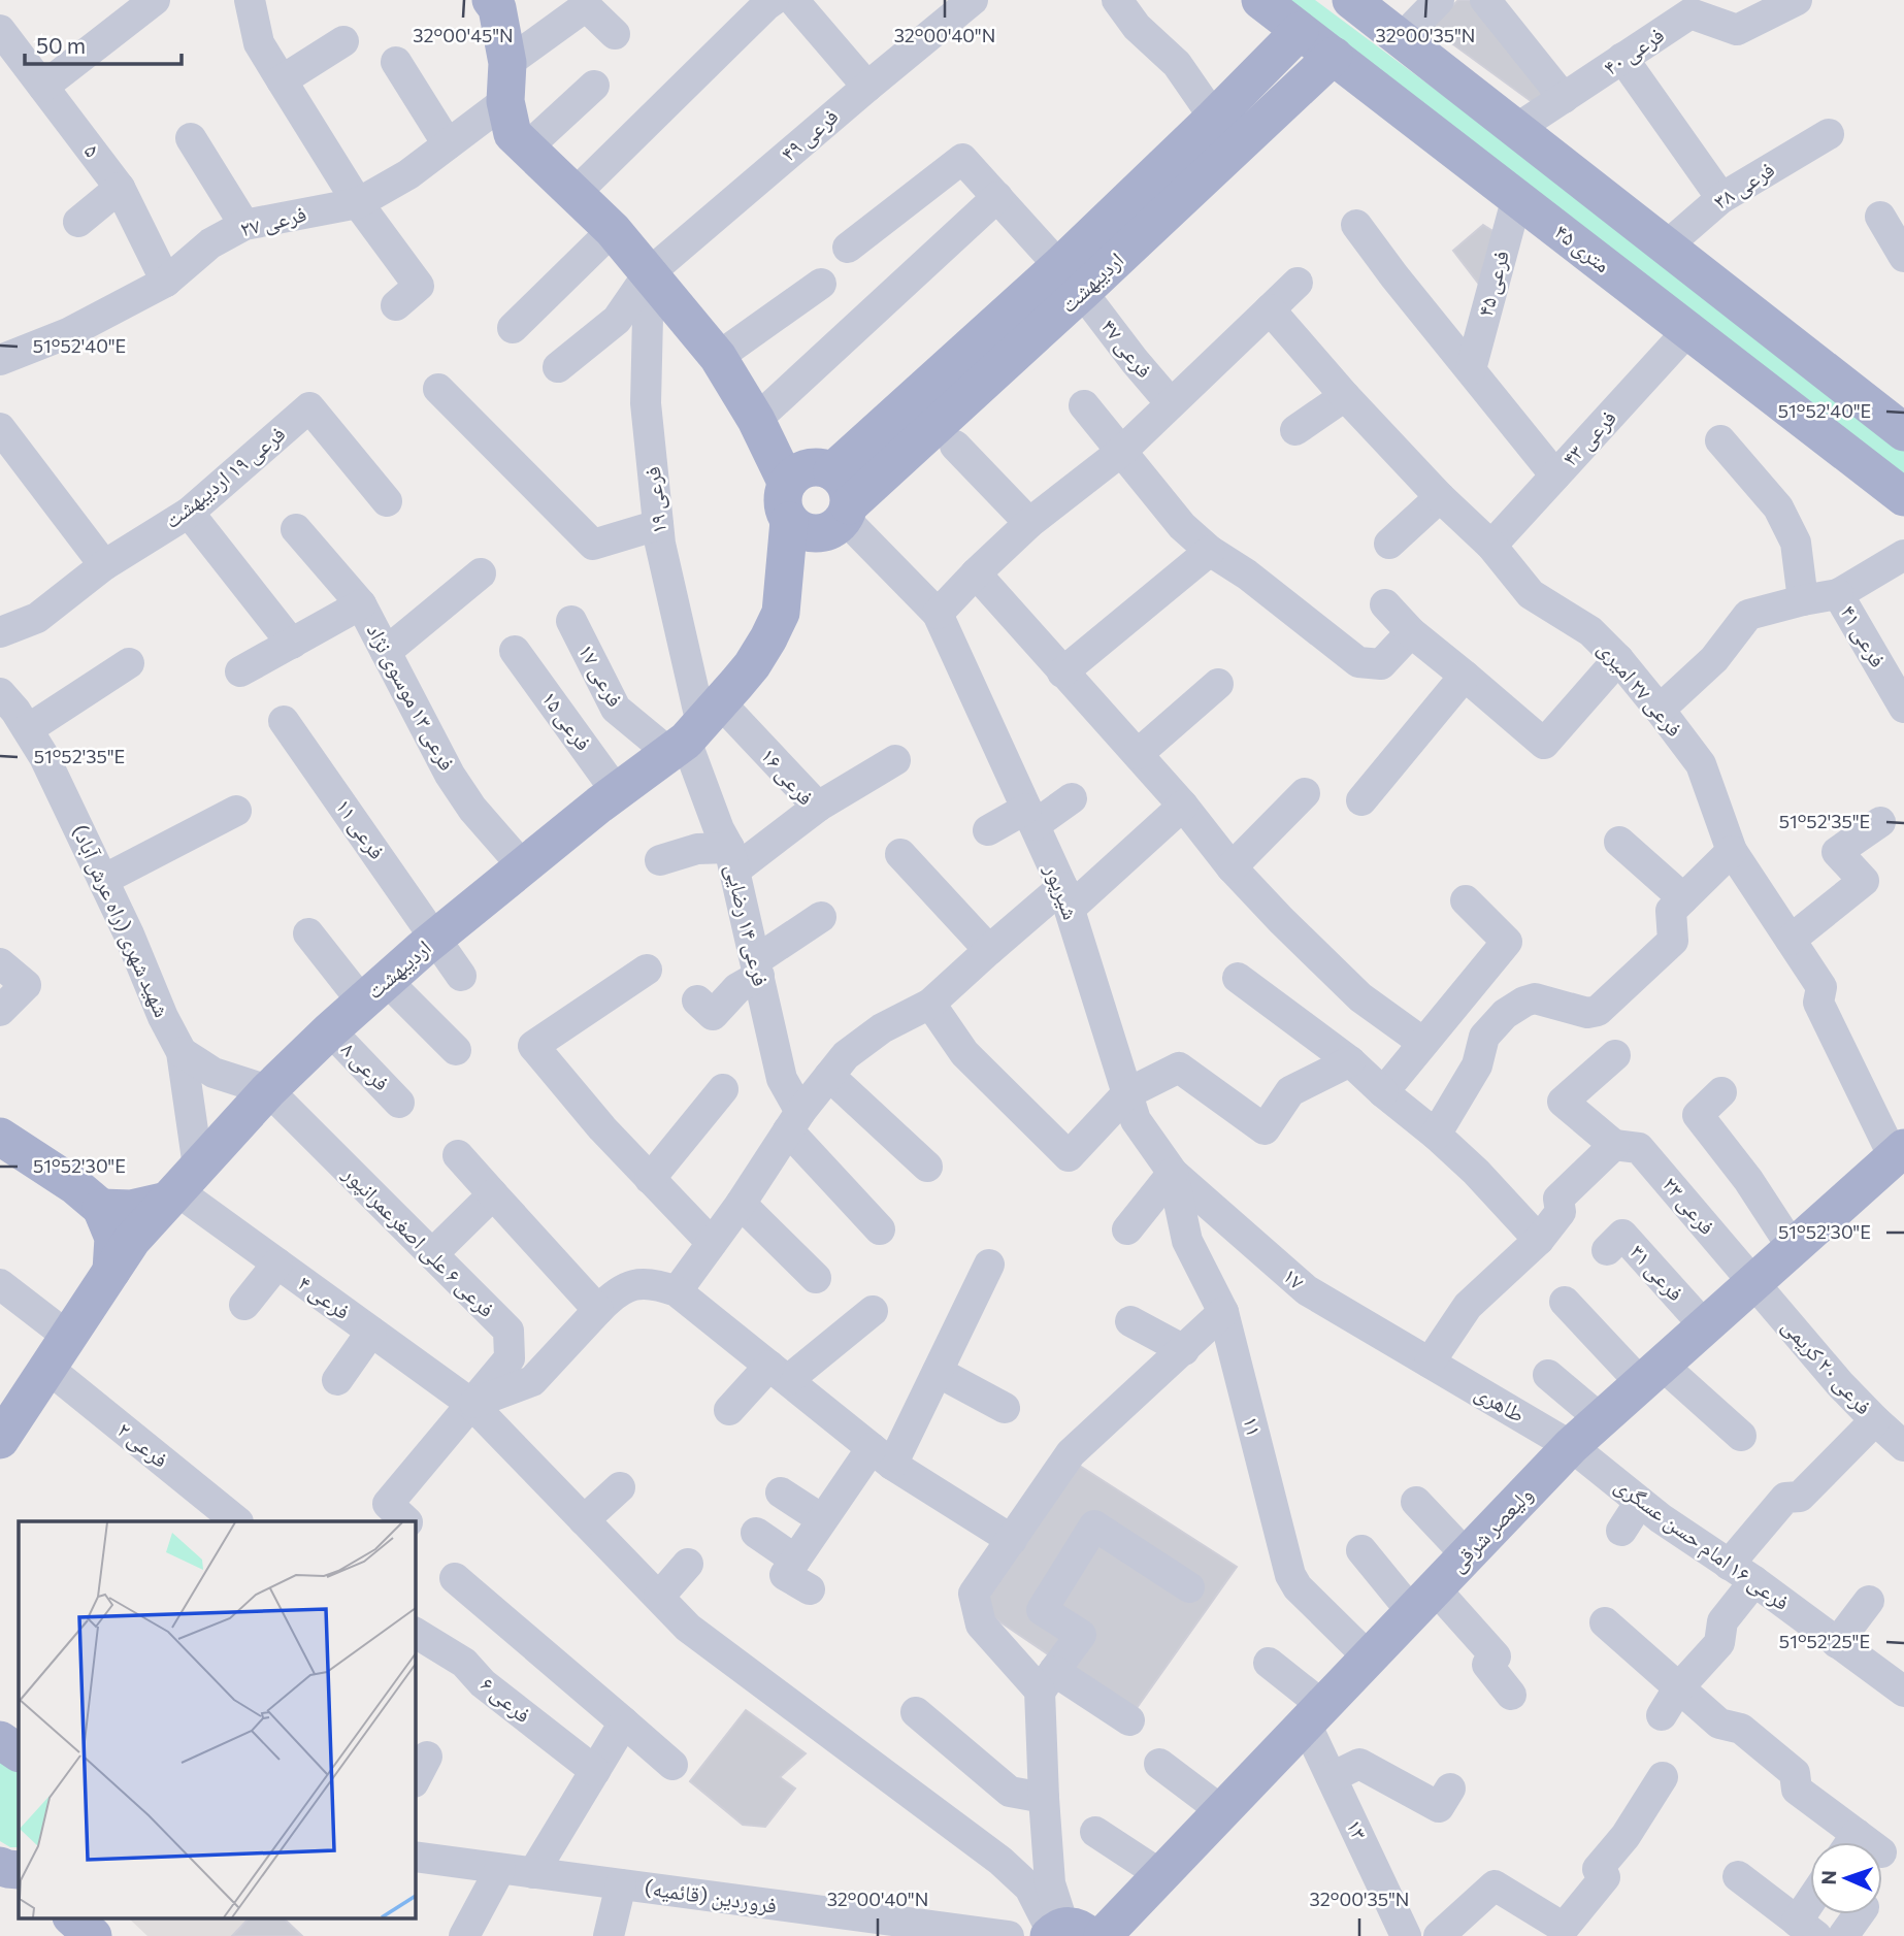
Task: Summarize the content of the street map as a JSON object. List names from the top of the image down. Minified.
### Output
{"streets":{"main road":["۴۵ متری","اردیبهشت","ولیعصر شرقی"],"street":["فرعی ۴۰","فرعی ۴۹","۵","فرعی ۳۸","فرعی ۲۷","فرعی ۴۵","فرعی ۴۷","فرعی ۴۳","فرعی ۱۹ اردیبهشت","فرعی ۱۹","فرعی ۴۱","فرعی ۱۷","فرعی ۲۷ امیری","فرعی ۱‍۳ موسوی نژاد","فرعی ۱۵","فرعی ۱۶","فرعی ۱۱","شیرپور","شهید شهری (راه عرش آباد)","فرعی ۱۴ رضایی","فرعی ۸","فرعی ۲۳","فرعی ۶ علی اصغرعمرانپور","فرعی ۳۱","۱۷","فرعی ۴","فرعی ۲۰ کریمی","طاهری","۱۱","فرعی ۲","فرعی ۱۶ امام حسن عسگری","فرعی ۶","۱۳","فروردین (قائمیه)"]},"crossings":[["فرعی ۴۹","فرعی ۱۹"],["۵","فرعی ۲۷"],["۴۵ متری","اردیبهشت"],["۴۵ متری","فرعی ۴۵"],["۴۵ متری","فرعی ۴۳"],["اردیبهشت","فرعی ۴۷"],["اردیبهشت","فرعی ۱۹"],["اردیبهشت","فرعی ۱۷"],["اردیبهشت","فرعی ۱‍۳ موسوی نژاد"],["اردیبهشت","فرعی ۱۵"],["اردیبهشت","فرعی ۱۶"],["اردیبهشت","فرعی ۱۱"],["اردیبهشت","شیرپور"],["اردیبهشت","شهید شهری (راه عرش آباد)"],["اردیبهشت","فرعی ۱۴ رضایی"],["اردیبهشت","فرعی ۸"],["اردیبهشت","فرعی ۶ علی اصغرعمرانپور"],["اردیبهشت","فرعی ۴"],["اردیبهشت","فرعی ۲"],["فرعی ۴۳","فرعی ۲۷ امیری"],["فرعی ۱۹","فرعی ۱۷"],["فرعی ۱۹","فرعی ۱۶"],["فرعی ۱۹","فرعی ۱۴ رضایی"],["فرعی ۱۷","فرعی ۱۶"],["فرعی ۱۷","فرعی ۱۴ رضایی"],["فرعی ۲۷ امیری","ولیعصر شرقی"],["فرعی ۱۶","فرعی ۱۴ رضایی"],["شیرپور","۱۷"],["شیرپور","۱۱"],["شهید شهری (راه عرش آباد)","فرعی ۴"],["فرعی ۲۳","فرعی ۲۰ کریمی"],["فرعی ۲۳","ولیعصر شرقی"],["فرعی ۶ علی اصغرعمرانپور","فرعی ۴"],["فرعی ۳۱","ولیعصر شرقی"],["۱۷","طاهری"],["۱۷","۱۱"],["فرعی ۲۰ کریمی","ولیعصر شرقی"],["طاهری","ولیعصر شرقی"],["طاهری","فرعی ۱۶ امام حسن عسگری"],["۱۱","ولیعصر شرقی"],["ولیعصر شرقی","فرعی ۱۶ امام حسن عسگری"],["ولیعصر شرقی","۱۳"]],"scale_bar":"50 m","north":"left","coordinates":["32°00'45\"N","32°00'40\"N","32°00'35\"N","51°52'40\"E","51°52'35\"E","51°52'30\"E","51°52'25\"E"]}
